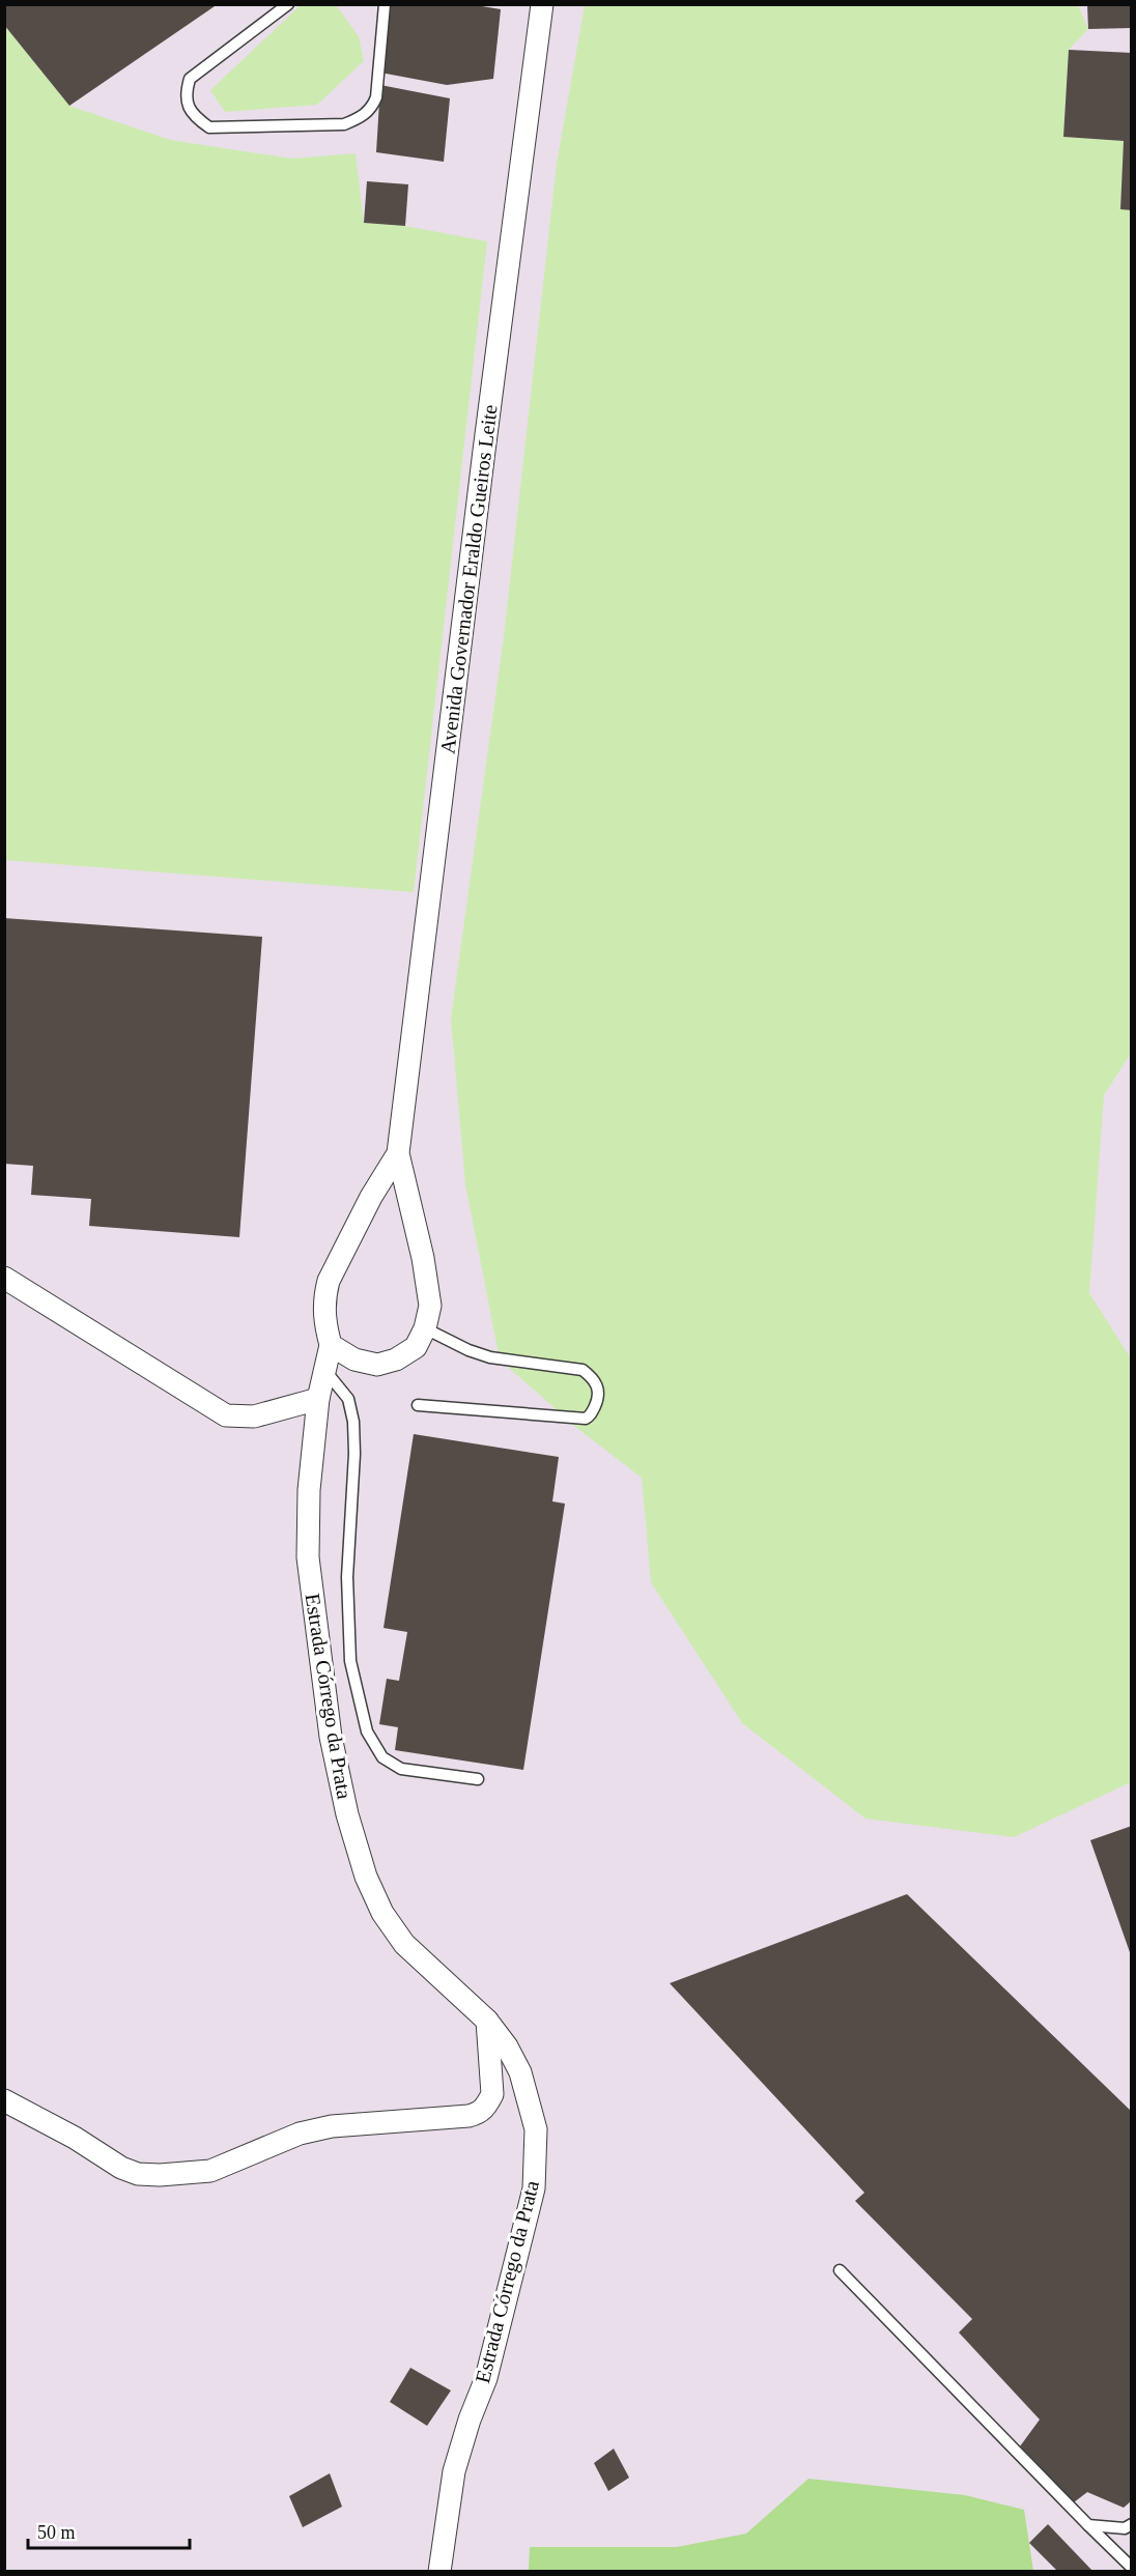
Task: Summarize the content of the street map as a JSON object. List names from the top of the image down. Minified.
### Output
{"streets":{"street":["Avenida Governador Eraldo Gueiros Leite","Estrada Córrego da Prata"]},"crossings":[["Avenida Governador Eraldo Gueiros Leite","Estrada Córrego da Prata"]],"scale_bar":"50 m"}
